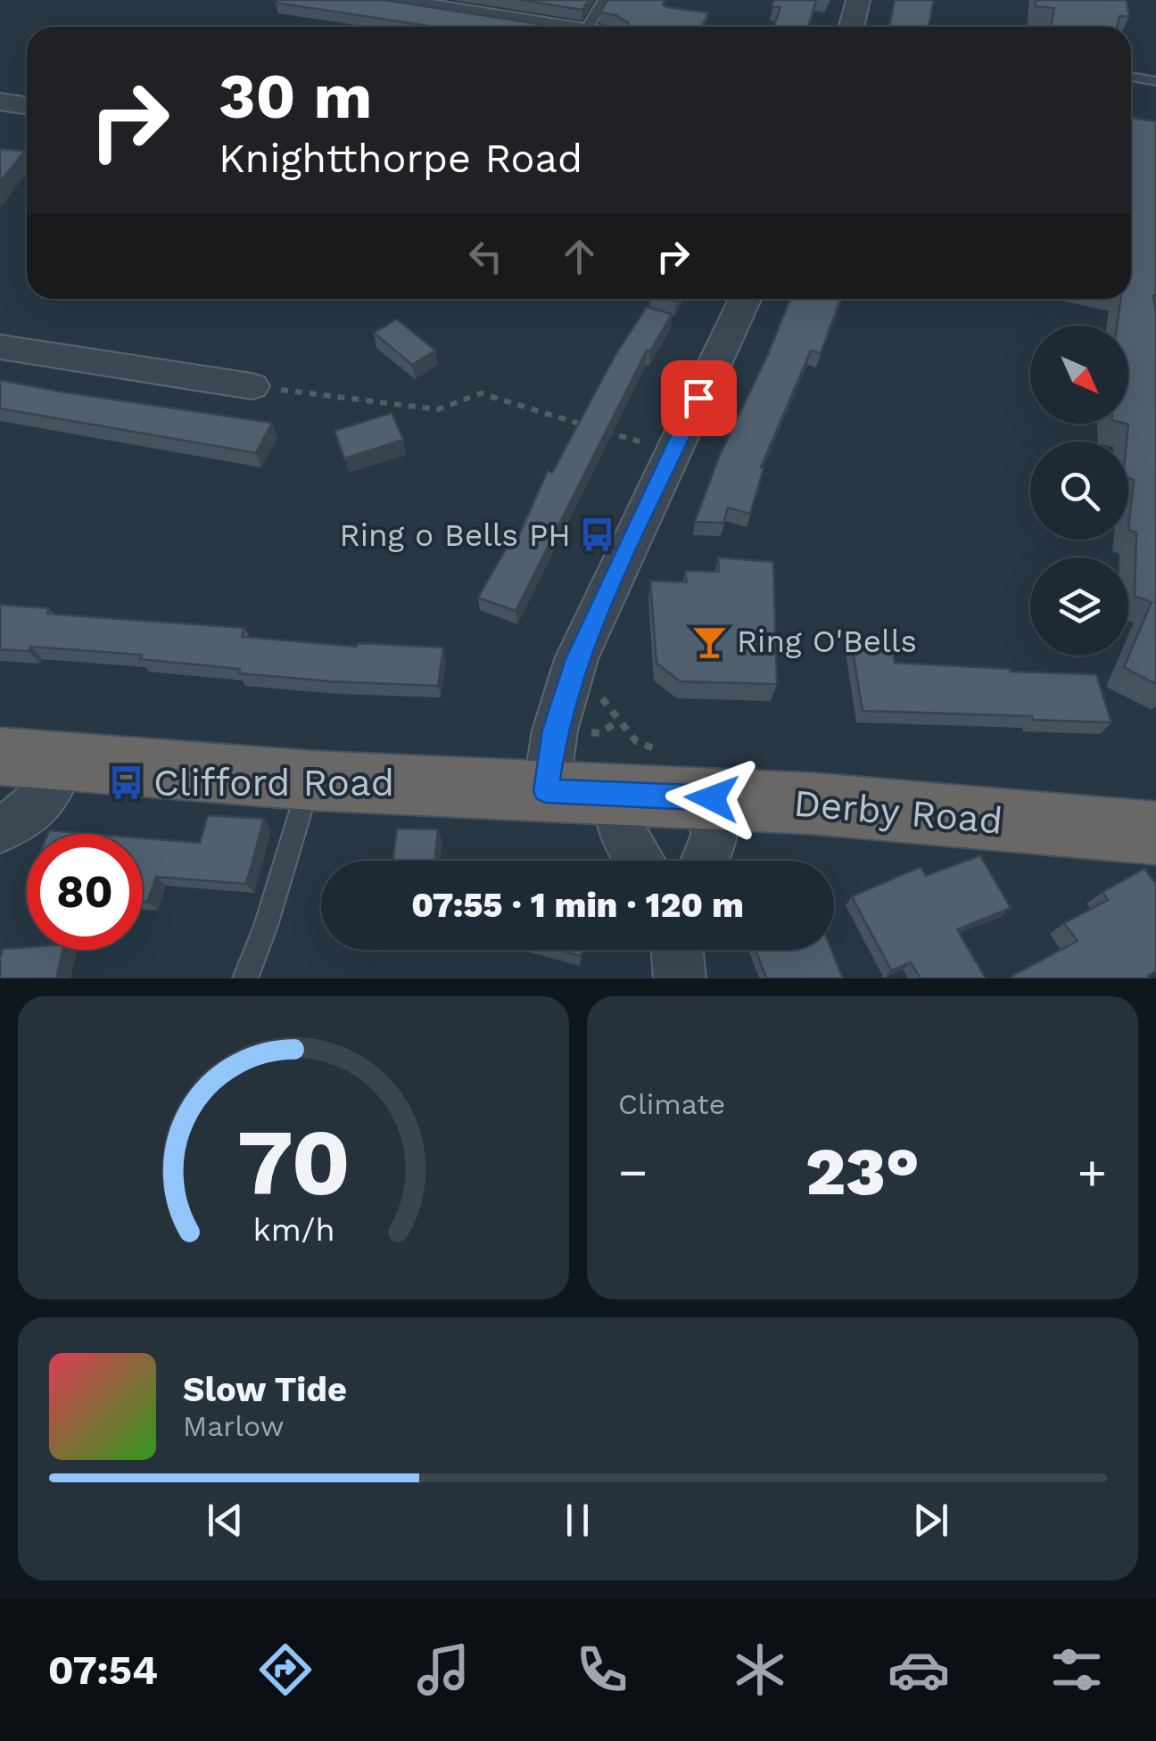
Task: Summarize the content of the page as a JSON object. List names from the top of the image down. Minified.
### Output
{"streets":{"highway":["Derby Road"]},"places":{"bus stop":["Ring o Bells PH","Clifford Road"],"bar":["Ring O'Bells"]},"north":"bottom right","page":{"turn":["30 m","Knightthorpe Road"],"limit":"80","trip":"07:55 · 1 min · 120 m","tile":"Climate","heat":["−","23°","+"],"song":["Slow Tide","Marlow"],"tabs":"07:54","gauge":["70","km/h"]}}
